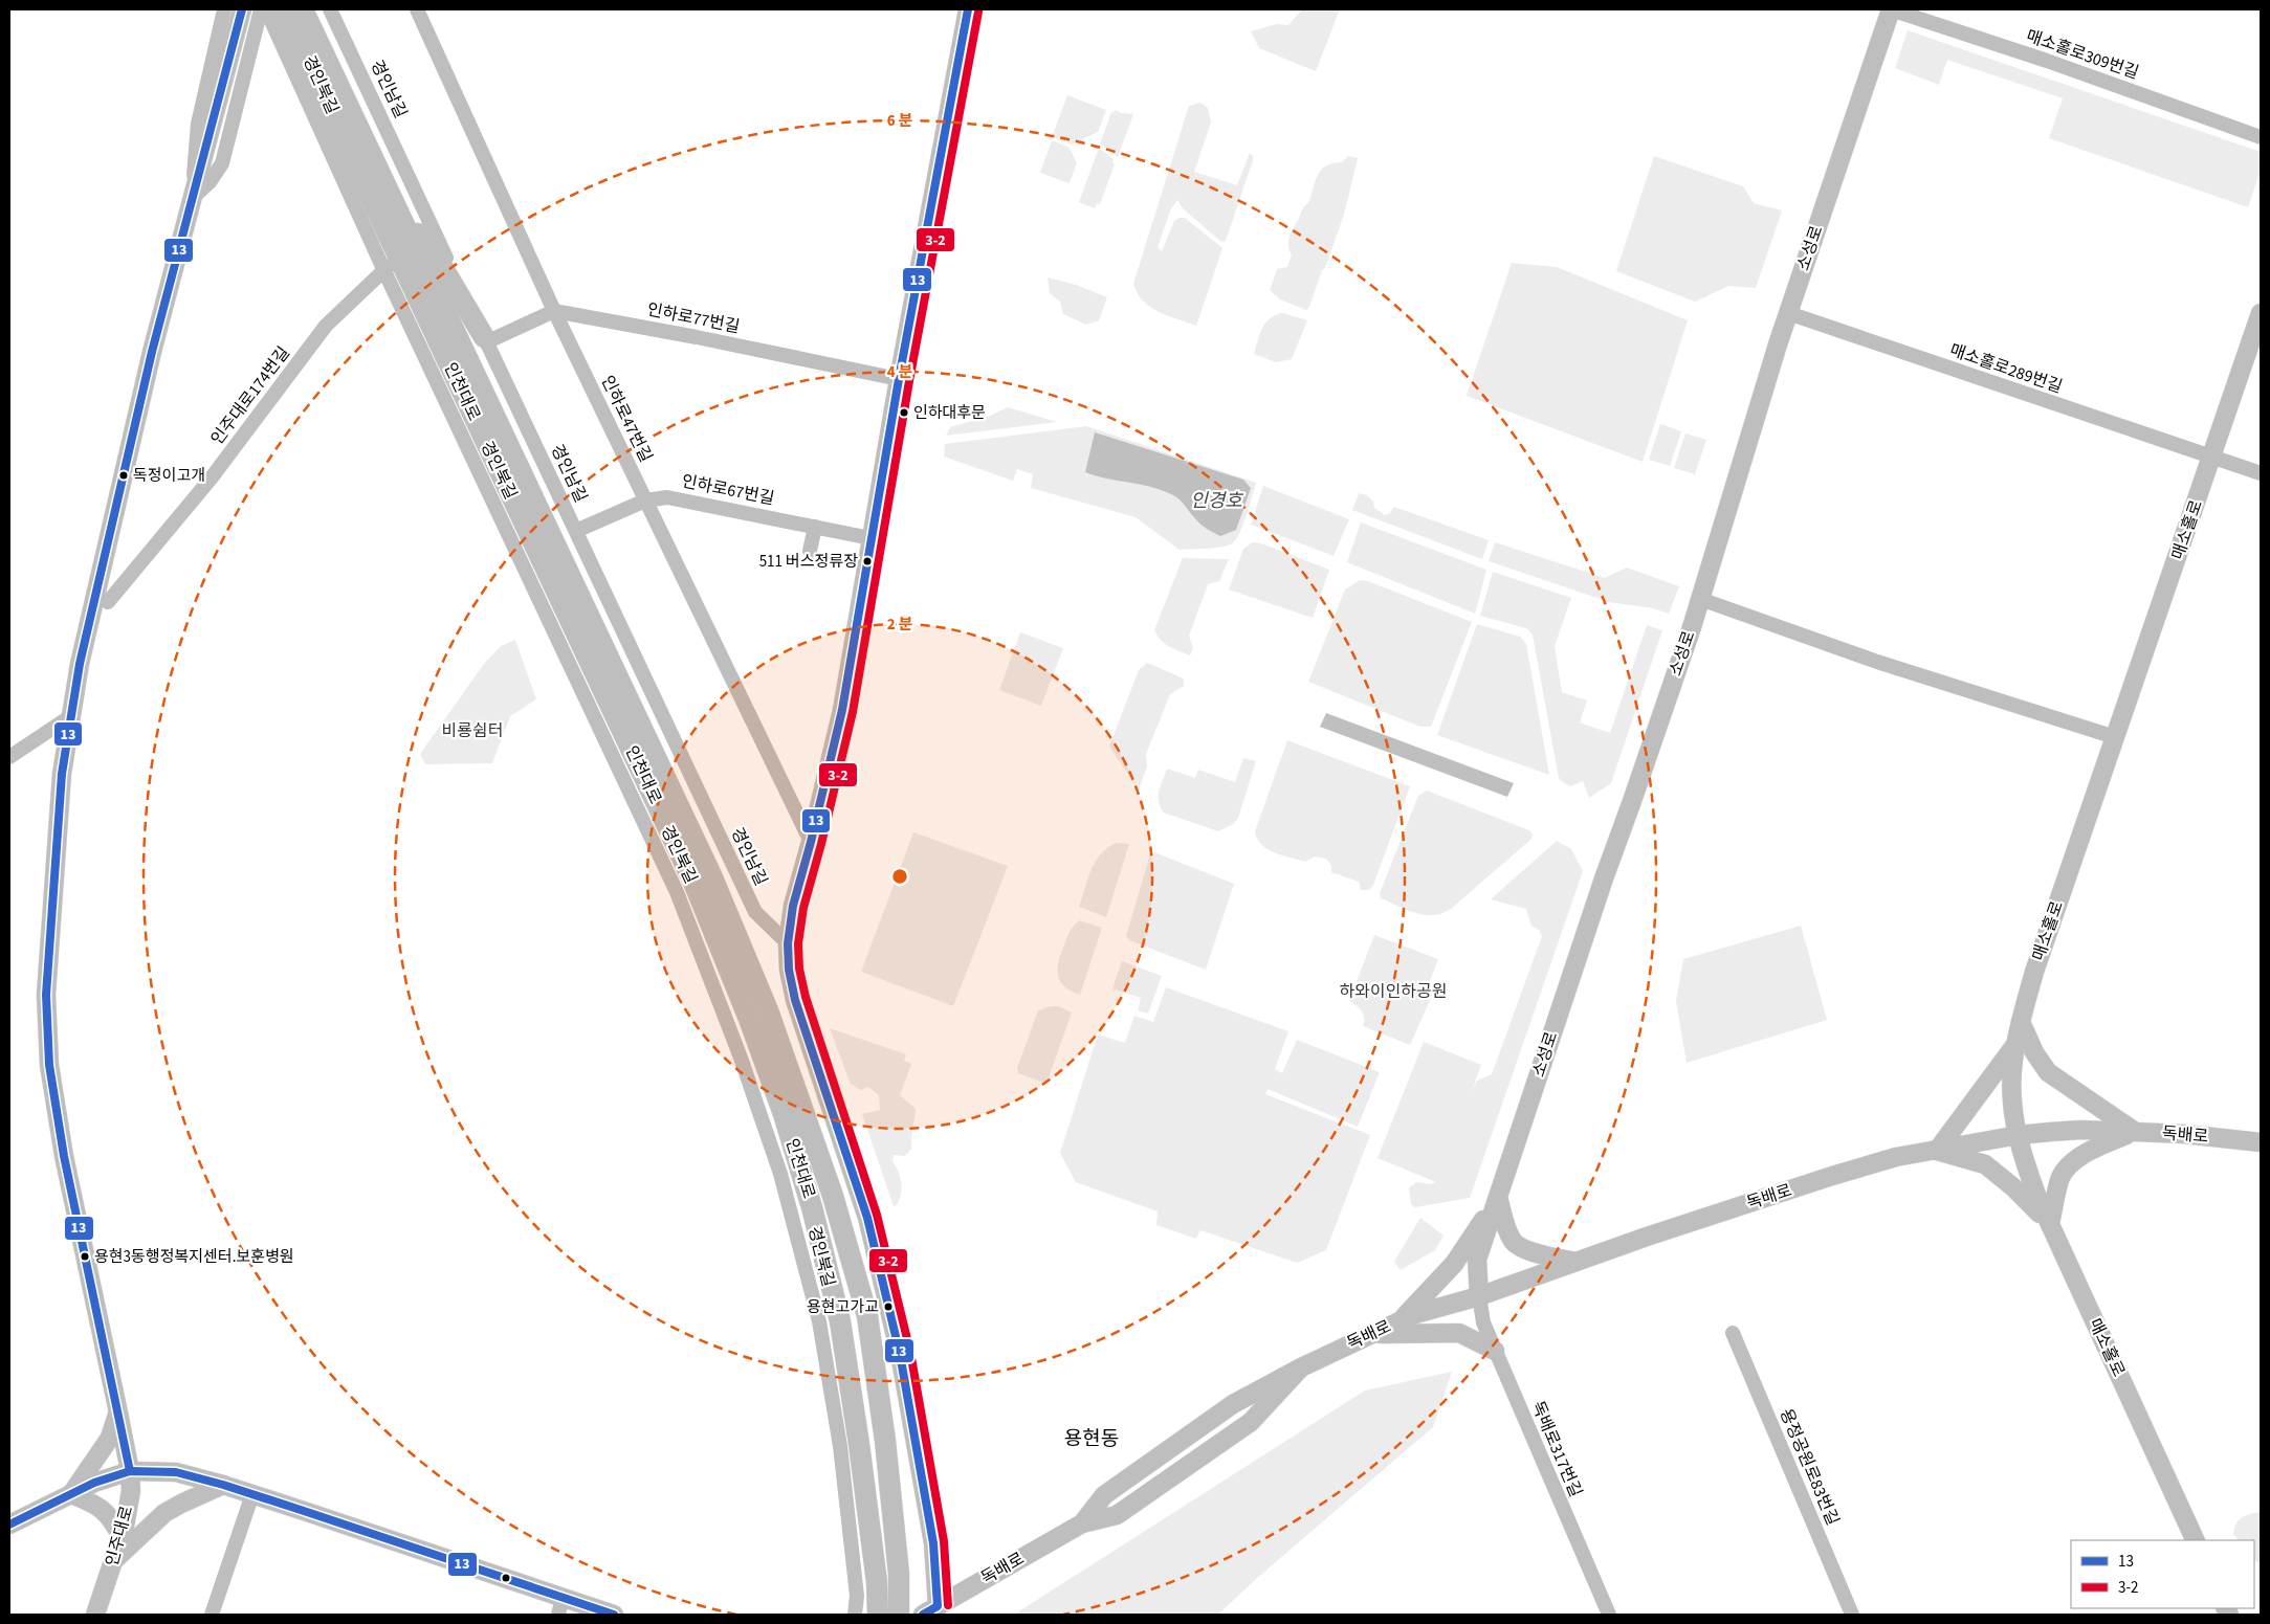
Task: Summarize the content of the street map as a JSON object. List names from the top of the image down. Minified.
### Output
{"streets":{"highway":["인천대로"],"main road":["소성로","매소홀로","독배로","인주대로"],"street":["매소홀로309번길","경인북길","경인남길","인하로77번길","매소홀로289번길","인주대로174번길","인하로47번길","인하로67번길","독배로317번길","용정공원로83번길"]},"crossings":[["매소홀로309번길","소성로"],["경인북길","인주대로174번길"],["경인남길","인하로67번길"],["소성로","매소홀로289번길"],["소성로","독배로"],["소성로","독배로317번길"],["인하로77번길","인하로47번길"],["매소홀로289번길","매소홀로"],["인주대로174번길","인주대로"],["인하로47번길","인하로67번길"],["매소홀로","독배로"],["독배로","독배로317번길"]],"districts":["용현동"],"water":["인경호"],"parks":["비룡쉼터","하와이인하공원"],"places":["인하대후문","독정이고개","511 버스정류장","용현3동행정복지센터.보훈병원","용현고가교"],"lines":["transit line 13","transit line 3-2"],"legend":["13","3-2"],"rings":["6 분","4 분","2 분"]}
